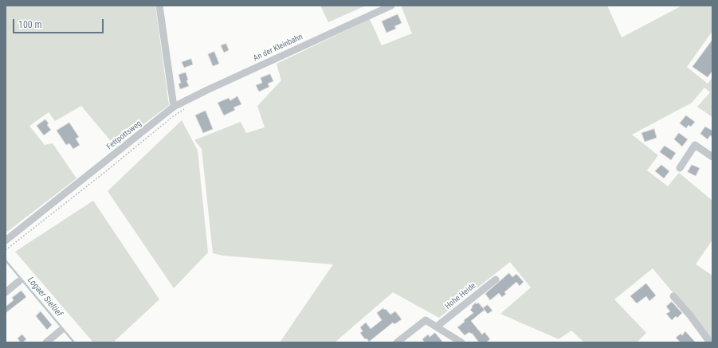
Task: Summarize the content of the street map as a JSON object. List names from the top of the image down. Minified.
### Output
{"streets":{"street":["An der Kleinbahn","Fettpottsweg","Hohe Heide"]},"crossings":[["An der Kleinbahn","Fettpottsweg"]],"water":["Logaer Sieltief"],"scale_bar":"100 m"}
